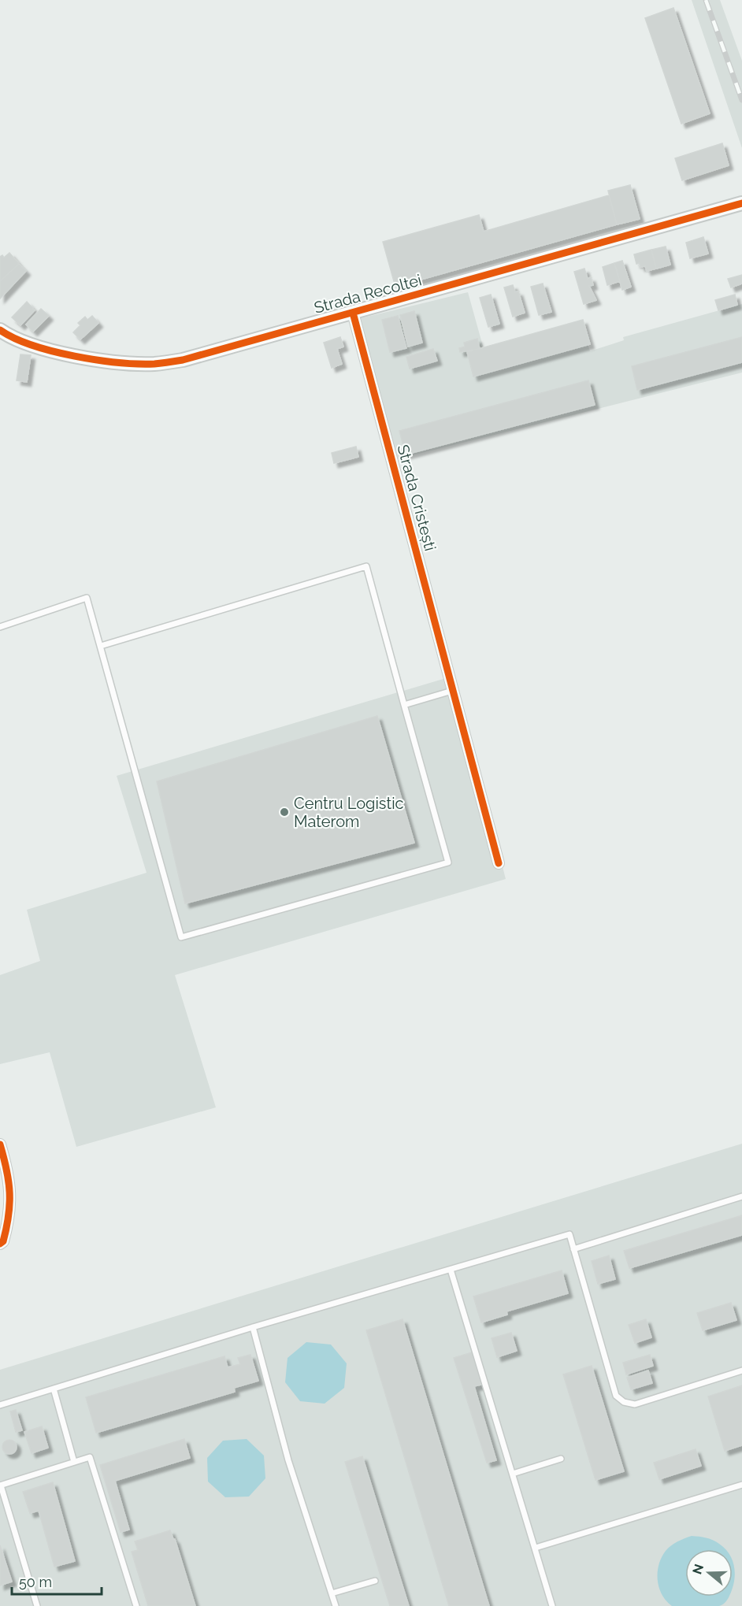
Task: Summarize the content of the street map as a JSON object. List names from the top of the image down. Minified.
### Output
{"streets":{"street":["Strada Recoltei","Strada Cristești"]},"crossings":[["Strada Recoltei","Strada Cristești"]],"places":["Centru Logistic Materom"],"scale_bar":"50 m","north":"left"}
